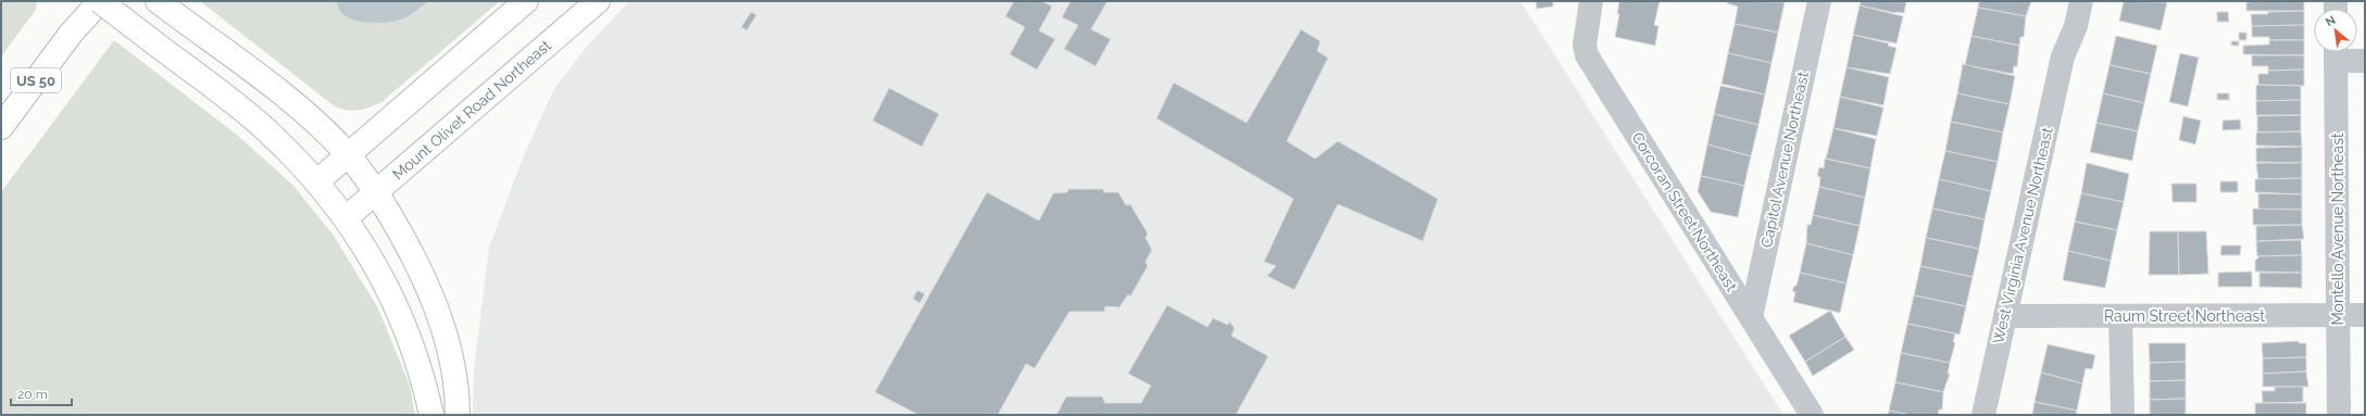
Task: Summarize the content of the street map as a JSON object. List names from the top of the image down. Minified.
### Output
{"streets":{"main road":["US 50","Mount Olivet Road Northeast"],"street":["Capitol Avenue Northeast","Corcoran Street Northeast","Montello Avenue Northeast","West Virginia Avenue Northeast","Raum Street Northeast"]},"crossings":[["Capitol Avenue Northeast","Corcoran Street Northeast"],["Montello Avenue Northeast","Raum Street Northeast"],["West Virginia Avenue Northeast","Raum Street Northeast"]],"scale_bar":"20 m","north":"top left"}
